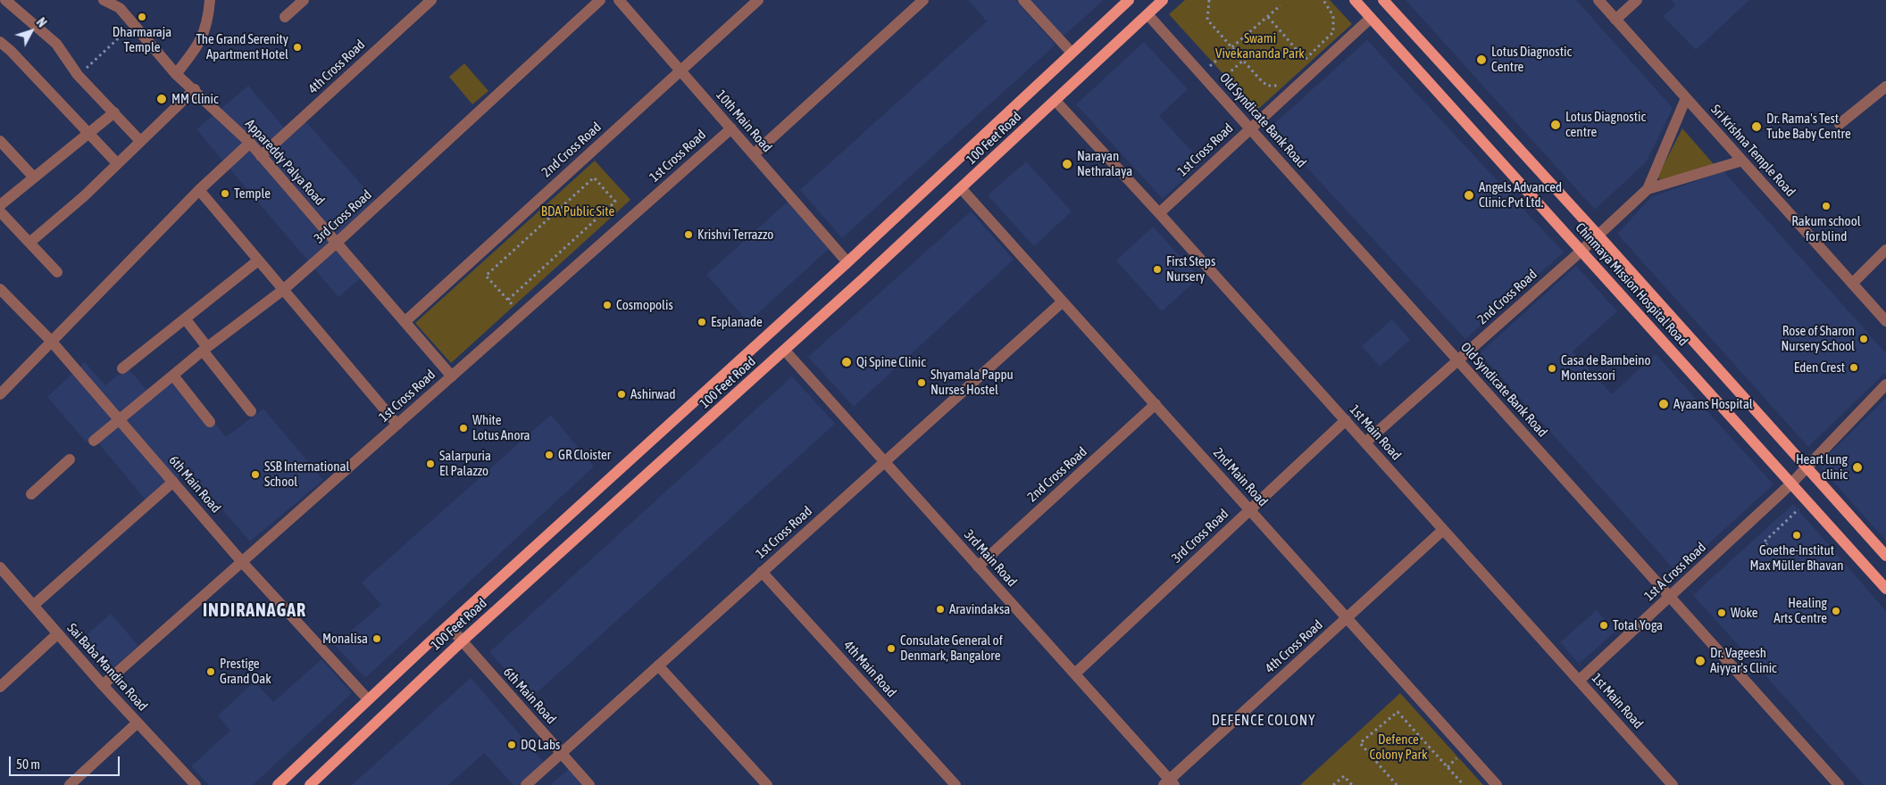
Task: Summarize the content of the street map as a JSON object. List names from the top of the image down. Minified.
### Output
{"streets":{"main road":["100 Feet Road","Chinmaya Mission Hospital Road"],"street":["4th Cross Road","Old Syndicate Bank Road","10th Main Road","2nd Cross Road","1st Cross Road","Sri Krishna Temple Road","Appareddy Palya Road","3rd Cross Road","1st Main Road","2nd Main Road","6th Main Road","3rd Main Road","1st A Cross Road","Sai Baba Mandira Road","4th Main Road"]},"crossings":[["4th Cross Road","Appareddy Palya Road"],["4th Cross Road","1st Main Road"],["4th Cross Road","2nd Main Road"],["4th Cross Road","3rd Main Road"],["Old Syndicate Bank Road","100 Feet Road"],["Old Syndicate Bank Road","2nd Cross Road"],["Old Syndicate Bank Road","1st Cross Road"],["Old Syndicate Bank Road","1st A Cross Road"],["10th Main Road","100 Feet Road"],["10th Main Road","2nd Cross Road"],["10th Main Road","1st Cross Road"],["100 Feet Road","1st Main Road"],["100 Feet Road","2nd Main Road"],["100 Feet Road","6th Main Road"],["100 Feet Road","3rd Main Road"],["2nd Cross Road","Sri Krishna Temple Road"],["2nd Cross Road","Appareddy Palya Road"],["2nd Cross Road","Chinmaya Mission Hospital Road"],["2nd Cross Road","1st Main Road"],["2nd Cross Road","2nd Main Road"],["2nd Cross Road","3rd Main Road"],["1st Cross Road","Appareddy Palya Road"],["1st Cross Road","Chinmaya Mission Hospital Road"],["1st Cross Road","1st Main Road"],["1st Cross Road","2nd Main Road"],["1st Cross Road","6th Main Road"],["1st Cross Road","3rd Main Road"],["1st Cross Road","Sai Baba Mandira Road"],["1st Cross Road","4th Main Road"],["Appareddy Palya Road","3rd Cross Road"],["3rd Cross Road","1st Main Road"],["3rd Cross Road","2nd Main Road"],["3rd Cross Road","6th Main Road"],["3rd Cross Road","3rd Main Road"],["Chinmaya Mission Hospital Road","1st A Cross Road"],["1st Main Road","1st A Cross Road"]],"districts":["INDIRANAGAR","DEFENCE COLONY"],"parks":["Swami Vivekananda Park","BDA Public Site","Defence Colony Park"],"places":["Dharmaraja Temple","The Grand Serenity Apartment Hotel","Lotus Diagnostic Centre","MM Clinic","Lotus Diagnostic centre","Dr. Rama's Test Tube Baby Centre","Narayan Nethralaya","Temple","Angels Advanced Clinic Pvt Ltd.","Rakum school for blind","Krishvi Terrazzo","First Steps Nursery","Cosmopolis","Esplanade","Rose of Sharon Nursery School","Qi Spine Clinic","Eden Crest","Casa de Bambeino Montessori","Shyamala Pappu Nurses Hostel","Ashirwad","Ayaans Hospital","White Lotus Anora","GR Cloister","Salarpuria El Palazzo","Heart lung clinic","SSB International School","Goethe-Institut Max Müller Bhavan","Aravindaksa","Healing Arts Centre","Woke","Total Yoga","Monalisa","Consulate General of Denmark, Bangalore","Dr. Vageesh Aiyyar's Clinic","Prestige Grand Oak","DQ Labs"],"scale_bar":"50 m","north":"top right"}
